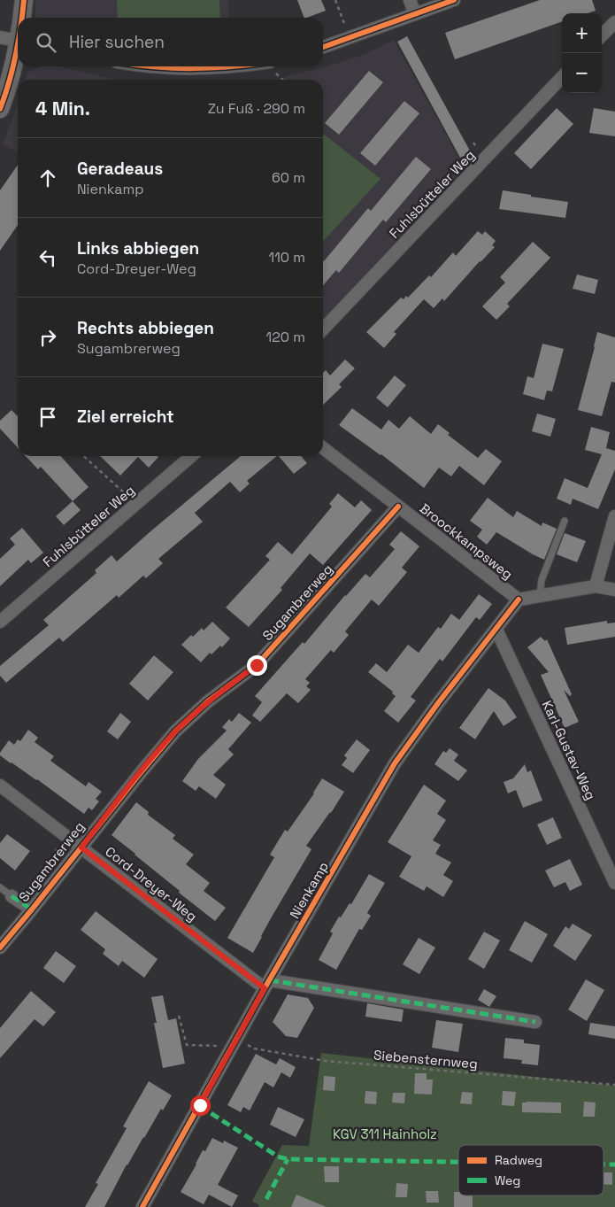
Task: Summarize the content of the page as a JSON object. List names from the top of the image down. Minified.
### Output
{"streets":{"street":["Fuhlsbütteler Weg","Broockkampsweg","Sugambrerweg","Karl-Gustav-Weg","Cord-Dreyer-Weg","Nienkamp"],"path":["Siebensternweg"]},"crossings":[["Broockkampsweg","Sugambrerweg"],["Broockkampsweg","Nienkamp"],["Sugambrerweg","Cord-Dreyer-Weg"],["Karl-Gustav-Weg","Nienkamp"],["Cord-Dreyer-Weg","Nienkamp"],["Nienkamp","Siebensternweg"]],"parks":["KGV 311 Hainholz"],"legend":["Radweg","Weg"],"page":{"map_buttons":["+","−"],"search":"Hier suchen","heading":["4 Min.","Zu Fuß · 290 m"],"list":[["Geradeaus","Nienkamp","60 m"],["Links abbiegen","Cord-Dreyer-Weg","110 m"],["Rechts abbiegen","Sugambrerweg","120 m"],"Ziel erreicht"]}}
